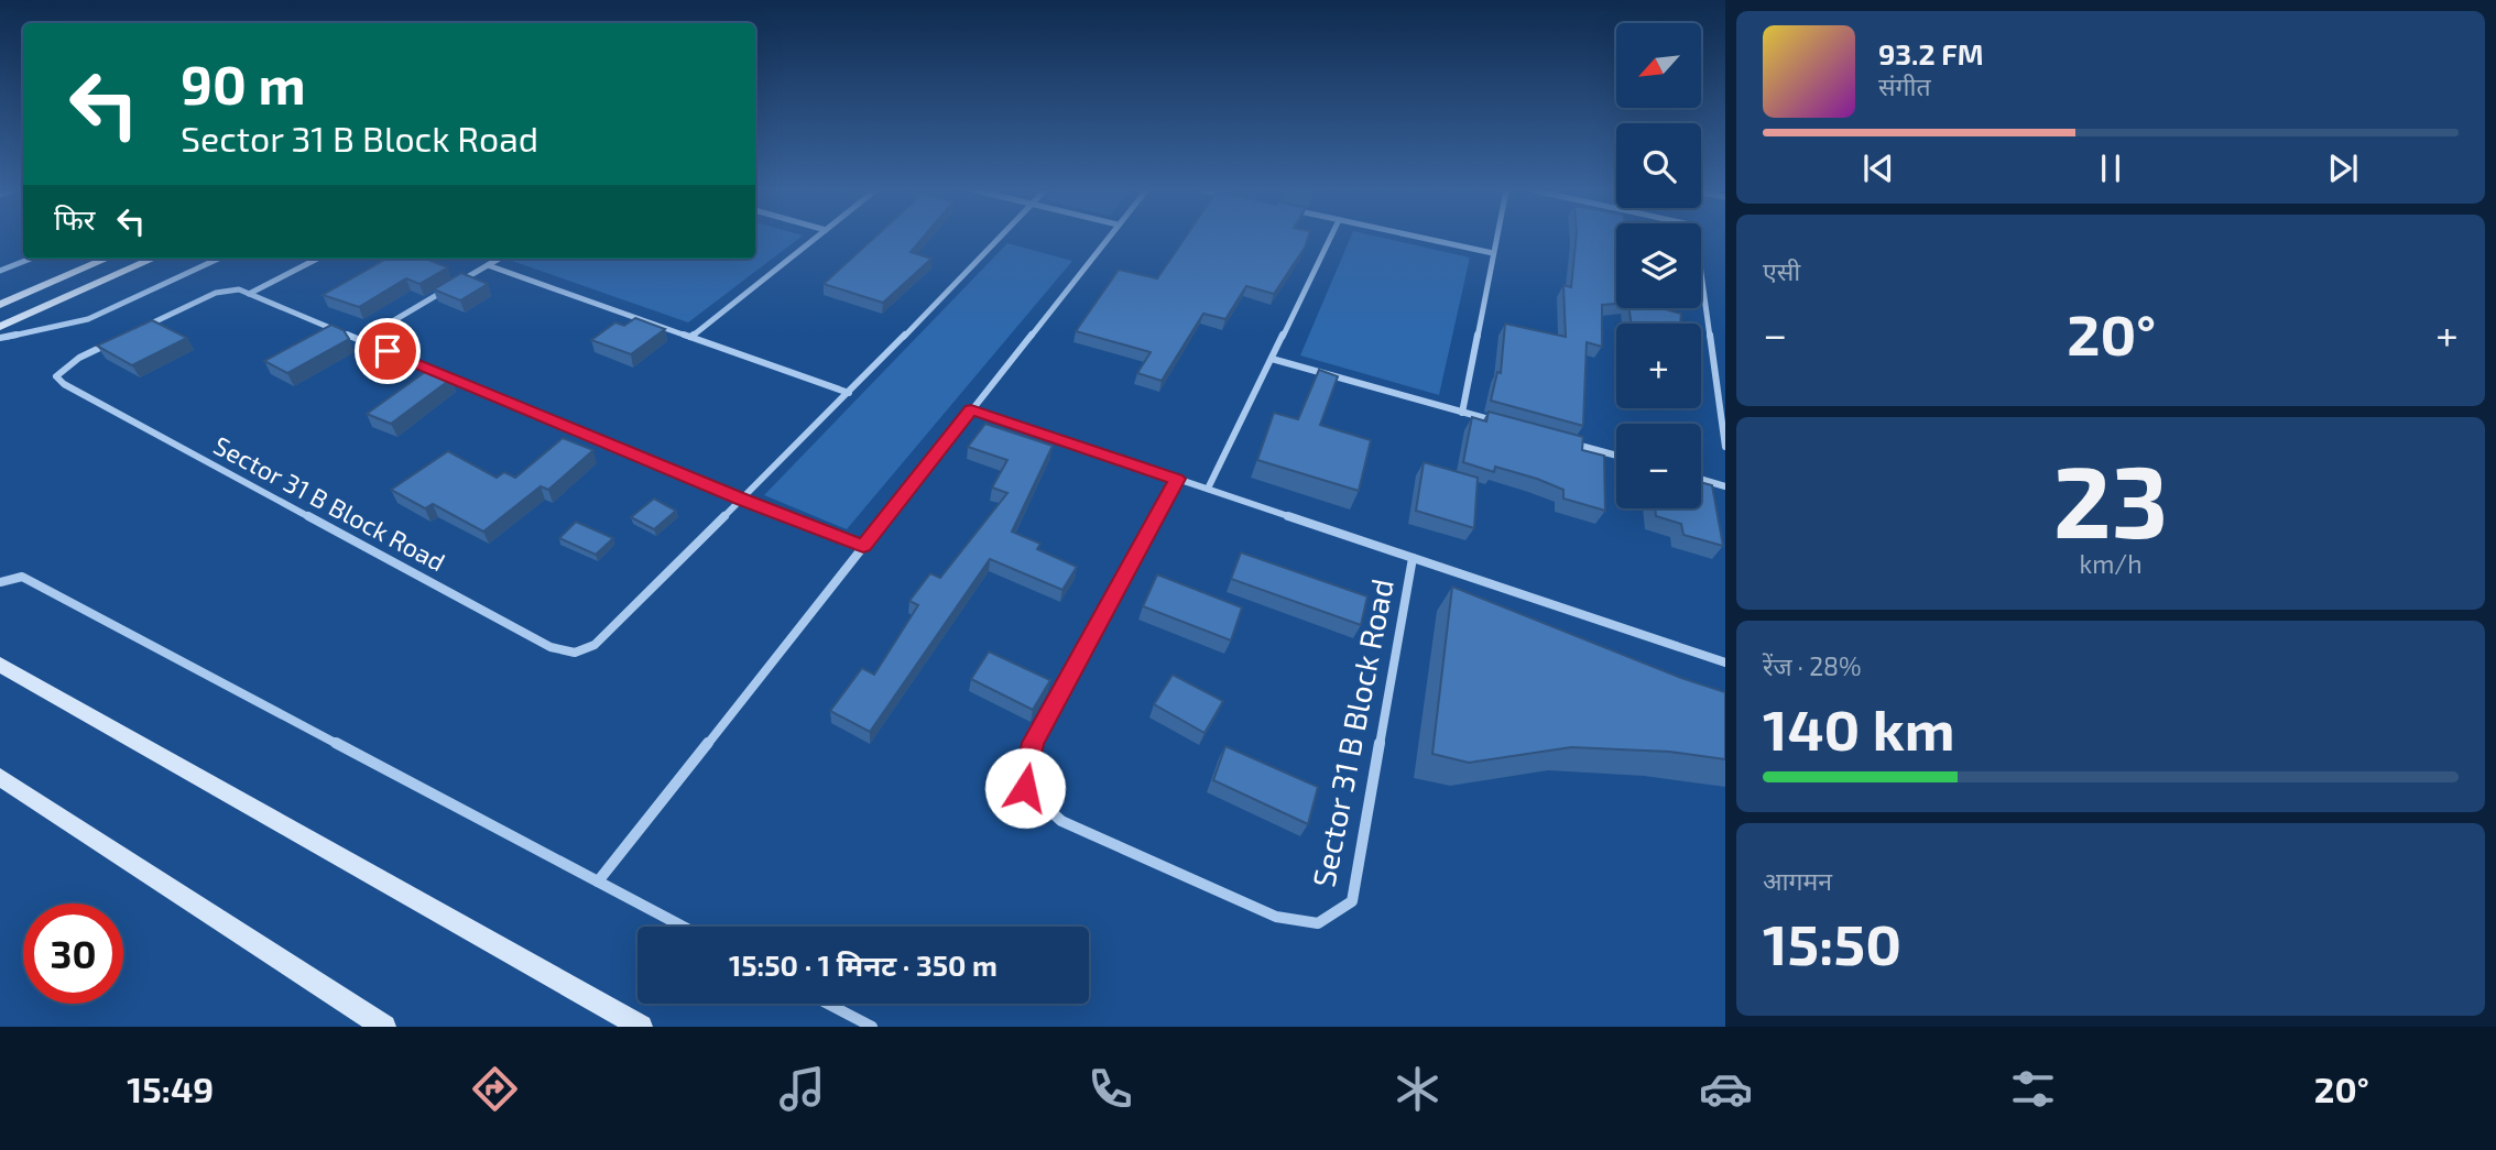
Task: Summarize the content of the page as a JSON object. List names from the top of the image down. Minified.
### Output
{"streets":{"street":["Sector 31 B Block Road"]},"north":"bottom left","page":{"map_buttons":["+","−"],"turn":["90 m","Sector 31 B Block Road"],"song":["93.2 FM","संगीत"],"then":"फिर","tile":["एसी",["23","km/h"],["रेंज · 28%","140 km"],["आगमन","15:50"]],"heat":["−","20°","+"],"limit":"30","trip":"15:50 · 1 मिनट · 350 m","tabs":["15:49","20°"]}}
